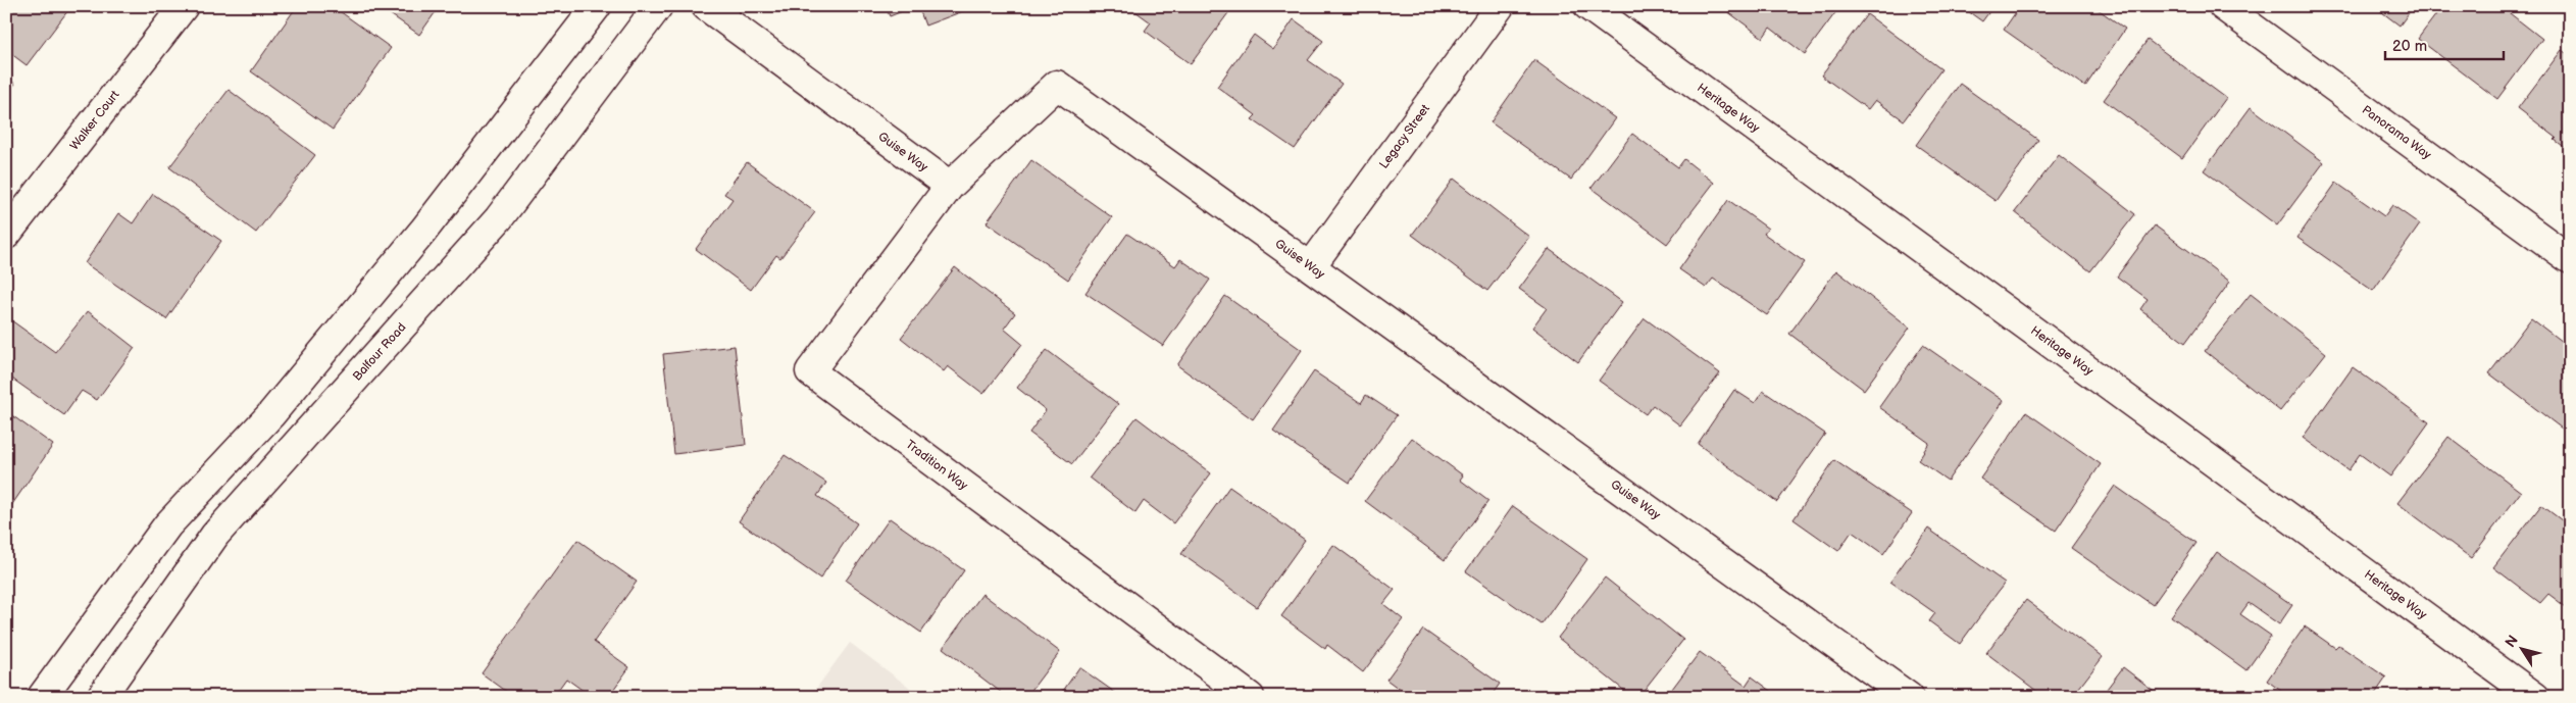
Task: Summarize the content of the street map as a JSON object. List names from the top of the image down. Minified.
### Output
{"streets":{"street":["Heritage Way","Walker Court","Panorama Way","Legacy Street","Guise Way","Balfour Road","Tradition Way"]},"crossings":[["Legacy Street","Guise Way"],["Guise Way","Tradition Way"]],"scale_bar":"20 m","north":"top left"}
